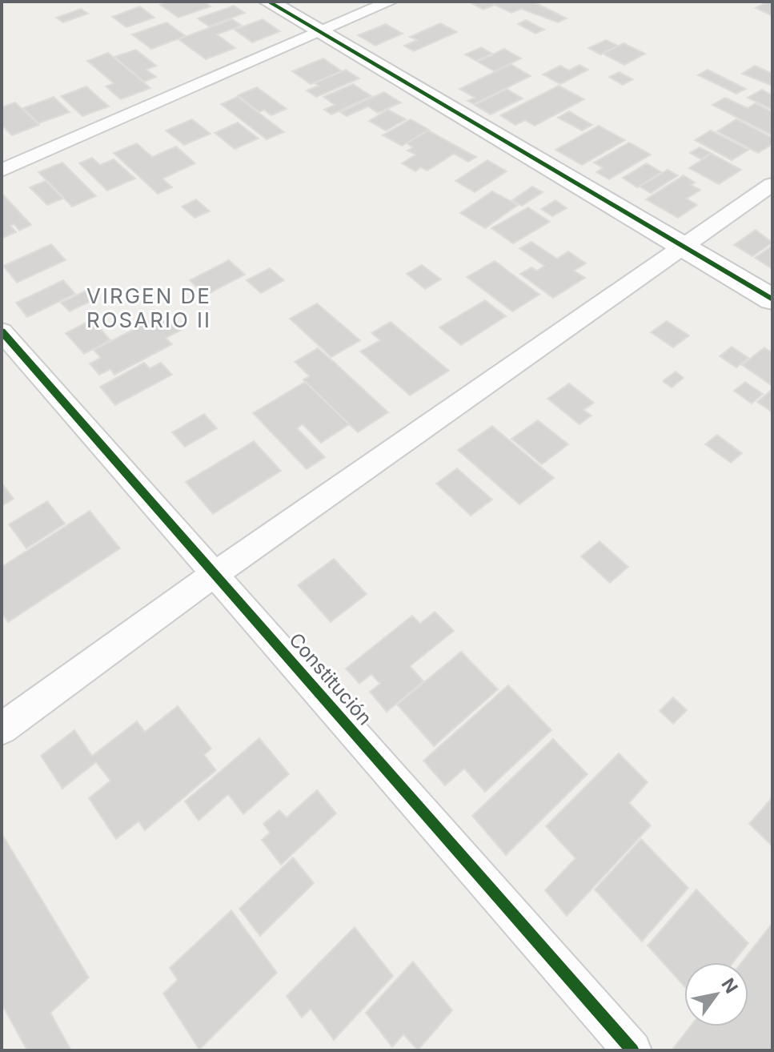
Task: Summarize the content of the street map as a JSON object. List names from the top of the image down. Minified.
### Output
{"streets":{"street":["Constitución"]},"districts":["VIRGEN DE ROSARIO II"],"north":"top right"}
